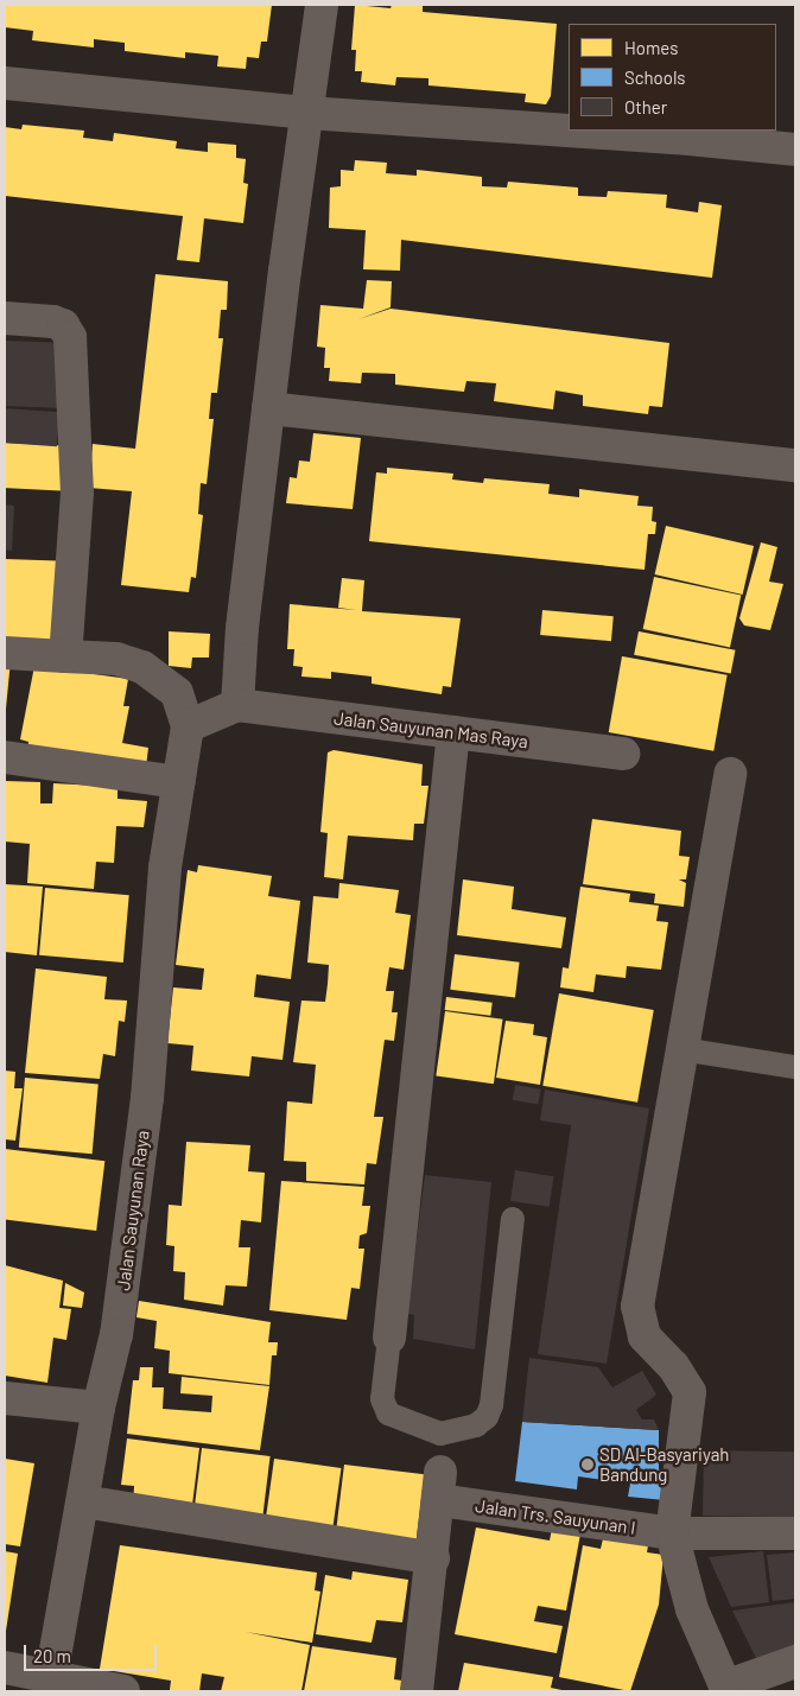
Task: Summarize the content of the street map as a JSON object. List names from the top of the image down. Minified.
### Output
{"streets":{"street":["Jalan Sauyunan Mas Raya","Jalan Sauyunan Raya","Jalan Trs. Sauyunan I"]},"places":["SD Al-Basyariyah Bandung"],"legend":["Homes","Schools","Other"],"scale_bar":"20 m"}
